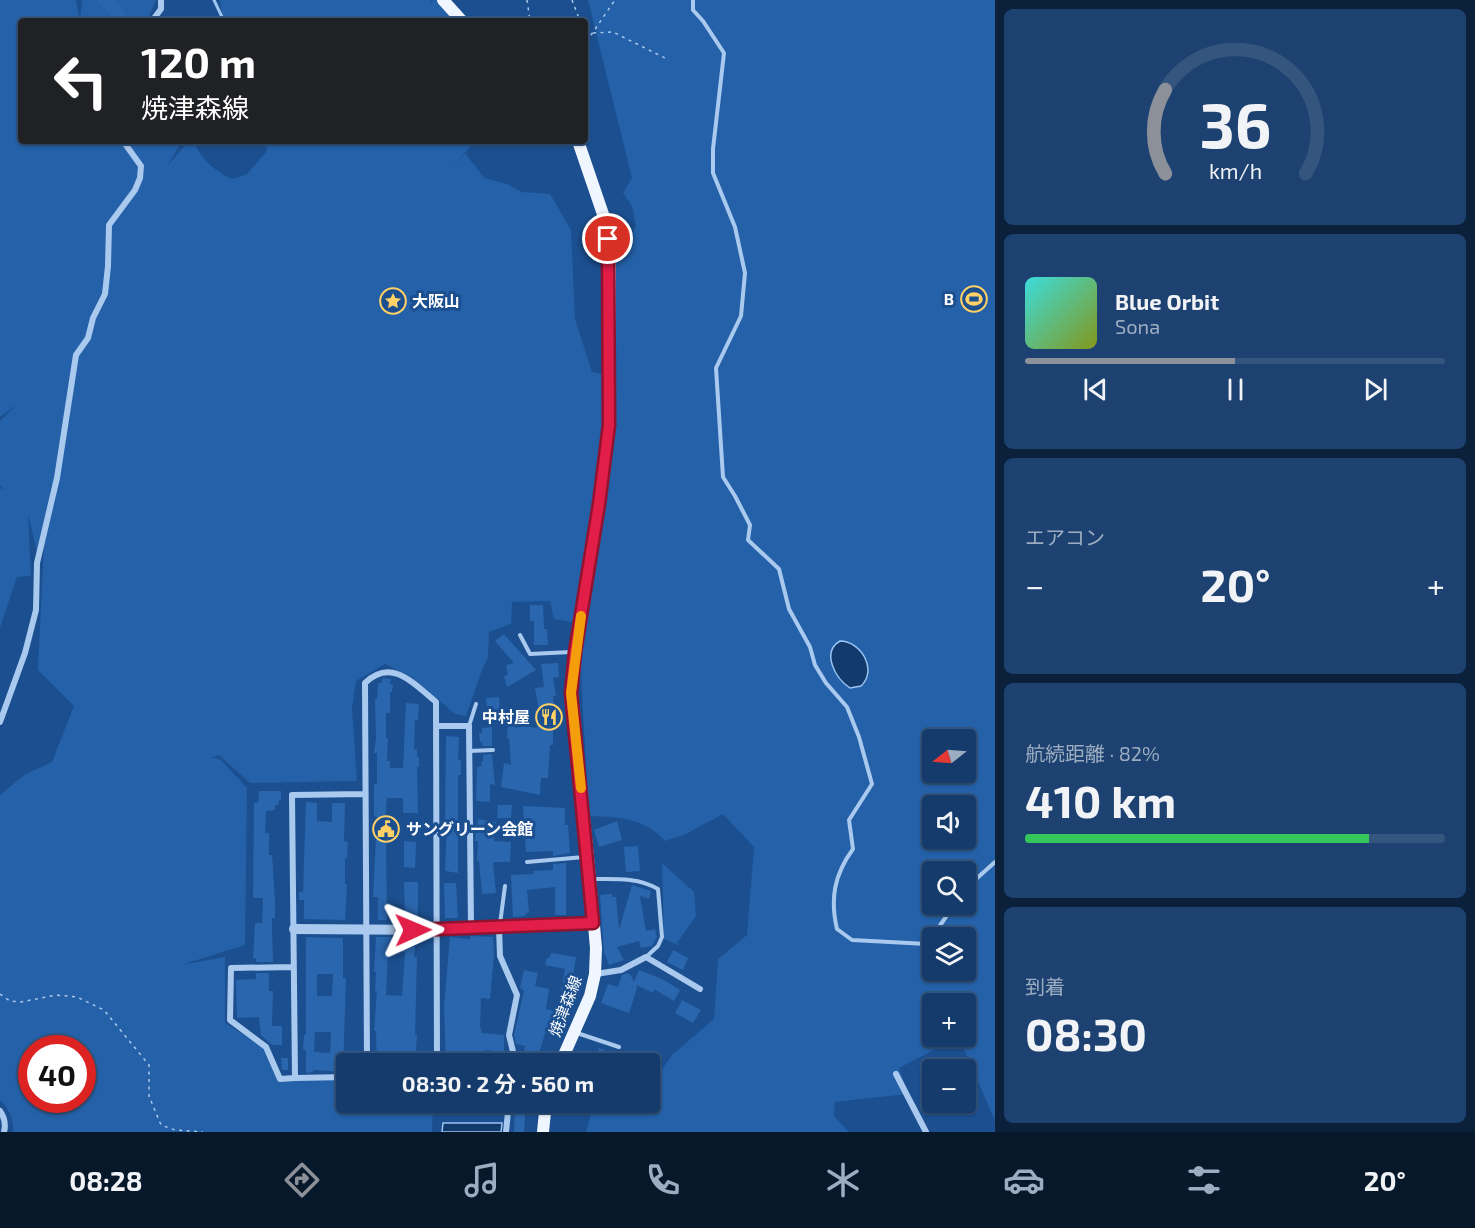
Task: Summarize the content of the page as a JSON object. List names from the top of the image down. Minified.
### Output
{"streets":{"main road":["焼津森線"]},"places":{"sports":["B"],"place":["大阪山"],"restaurant":["中村屋"],"public building":["サングリーン会館"]},"north":"left","page":{"turn":["120 m","焼津森線"],"song":["Blue Orbit","Sona"],"tile":["エアコン",["航続距離 · 82%","410 km"],["到着","08:30"]],"heat":["−","20°","+"],"map_buttons":["+","−"],"limit":"40","trip":"08:30 · 2 分 · 560 m","tabs":["08:28","20°"],"gauge":["36","km/h"]}}
